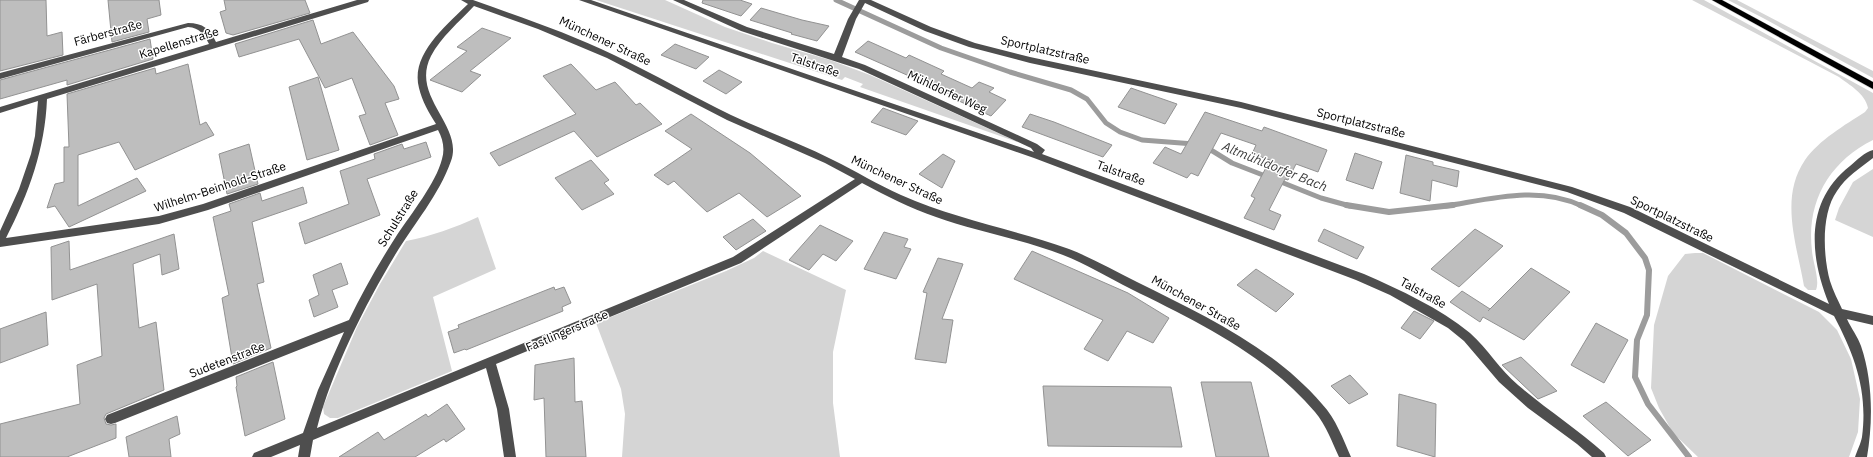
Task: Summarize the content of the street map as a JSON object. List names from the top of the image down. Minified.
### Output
{"streets":{"street":["Färberstraße","Münchener Straße","Kapellenstraße","Sportplatzstraße","Talstraße","Mühldorfer Weg","Wilhelm-Beinhold-Straße","Schulstraße","Fastlingerstraße","Sudetenstraße"]},"crossings":[["Färberstraße","Kapellenstraße"],["Münchener Straße","Schulstraße"],["Münchener Straße","Fastlingerstraße"],["Talstraße","Mühldorfer Weg"],["Wilhelm-Beinhold-Straße","Schulstraße"],["Schulstraße","Fastlingerstraße"],["Schulstraße","Sudetenstraße"]],"water":["Altmühldorfer Bach"]}
